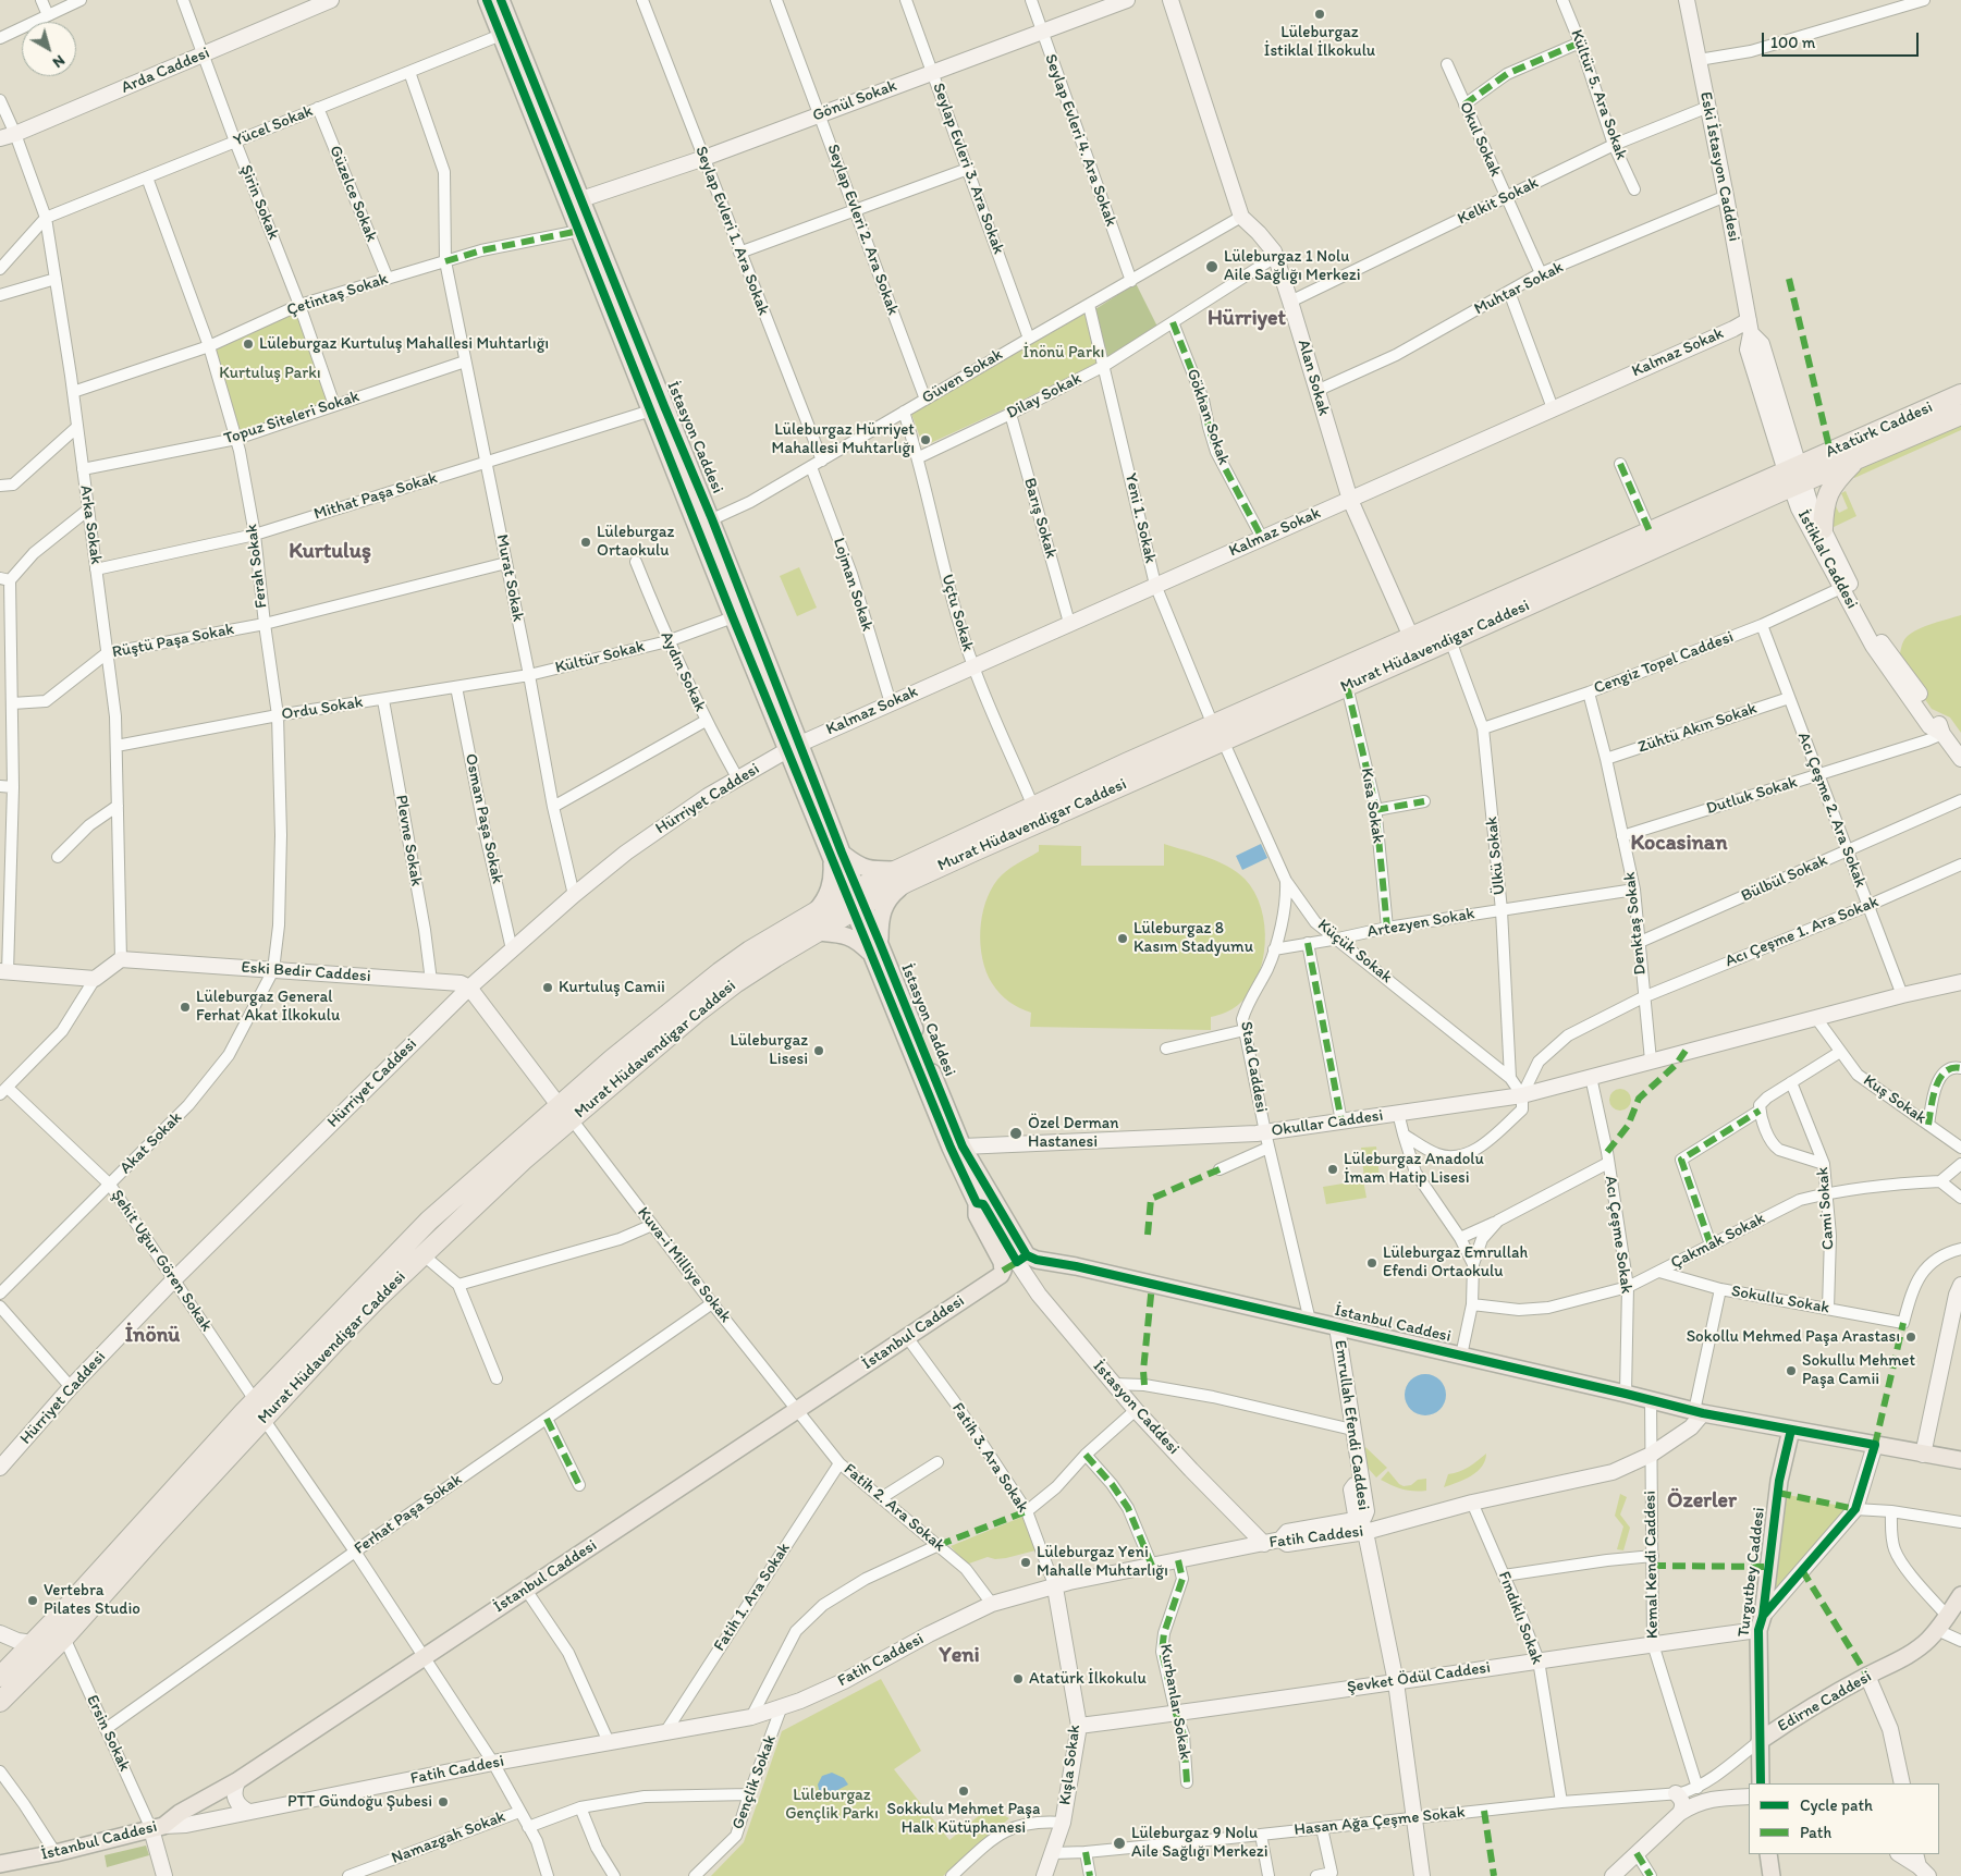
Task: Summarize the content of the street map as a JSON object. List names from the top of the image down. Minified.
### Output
{"streets":{"highway":["Atatürk Caddesi","Murat Hüdavendigar Caddesi"],"main road":["Arda Caddesi","Gönül Sokak","Eski İstasyon Caddesi","Kalmaz Sokak","Alan Sokak","İstasyon Caddesi","İstiklal Caddesi","Hürriyet Caddesi","Eski Bedir Caddesi","Okullar Caddesi","İstanbul Caddesi","Emrullah Efendi Caddesi","Fatih Caddesi","Turgutbey Caddesi","Şevket Ödül Caddesi","Edirne Caddesi","Kışla Sokak"],"street":["Kültür 5. Ara Sokak","Yücel Sokak","Okul Sokak","Seylap Evleri 4. Ara Sokak","Seylap Evleri 3. Ara Sokak","Güzelce Sokak","Kelkit Sokak","Şirin Sokak","Seylap Evleri 2. Ara Sokak","Seylap Evleri 1. Ara Sokak","Muhtar Sokak","Çetintaş Sokak","Güven Sokak","Dilay Sokak","Gökhan Sokak","Topuz Siteleri Sokak","Mithat Paşa Sokak","Barış Sokak","Yeni 1. Sokak","Arka Sokak","Ferah Sokak","Murat Sokak","Lojman Sokak","Uçtu Sokak","Rüştü Paşa Sokak","Kültür Sokak","Cengiz Topel Caddesi","Aydın Sokak","Ordu Sokak","Zühtü Akın Sokak","Dutluk Sokak","Kısa Sokak","Acı Çeşme 2. Ara Sokak","Osman Paşa Sokak","Plevne Sokak","Ülkü Sokak","Bülbül Sokak","Artezyen Sokak","Denktaş Sokak","Acı Çeşme 1. Ara Sokak","Küçük Sokak","Stad Caddesi","Kuş Sokak","Akat Sokak","Cami Sokak","Acı Çeşme Sokak","Çakmak Sokak","Şehit Uğur Gören Sokak","Kuva-i Milliye Sokak","Sokullu Sokak","Fatih 3. Ara Sokak","Fatih 2. Ara Sokak","Ferhat Paşa Sokak","Kemal Kendi Caddesi","Fatih 1. Ara Sokak","Fındıklı Sokak","Kurbanlar Sokak","Ersin Sokak","Gençlik Sokak","Hasan Ağa Çeşme Sokak","Namazgah Sokak"]},"crossings":[["Arda Caddesi","Şirin Sokak"],["Arda Caddesi","Arka Sokak"],["Kültür 5. Ara Sokak","Kelkit Sokak"],["Gönül Sokak","Seylap Evleri 4. Ara Sokak"],["Gönül Sokak","Seylap Evleri 3. Ara Sokak"],["Gönül Sokak","Seylap Evleri 2. Ara Sokak"],["Gönül Sokak","Seylap Evleri 1. Ara Sokak"],["Gönül Sokak","İstasyon Caddesi"],["Yücel Sokak","Güzelce Sokak"],["Yücel Sokak","Şirin Sokak"],["Yücel Sokak","İstasyon Caddesi"],["Yücel Sokak","Arka Sokak"],["Yücel Sokak","Ferah Sokak"],["Yücel Sokak","Murat Sokak"],["Okul Sokak","Kelkit Sokak"],["Okul Sokak","Muhtar Sokak"],["Seylap Evleri 4. Ara Sokak","Güven Sokak"],["Eski İstasyon Caddesi","Kelkit Sokak"],["Eski İstasyon Caddesi","Muhtar Sokak"],["Eski İstasyon Caddesi","Kalmaz Sokak"],["Eski İstasyon Caddesi","Atatürk Caddesi"],["Eski İstasyon Caddesi","İstiklal Caddesi"],["Eski İstasyon Caddesi","Murat Hüdavendigar Caddesi"],["Seylap Evleri 3. Ara Sokak","Güven Sokak"],["Güzelce Sokak","Çetintaş Sokak"],["Kelkit Sokak","Alan Sokak"],["Şirin Sokak","Çetintaş Sokak"],["Şirin Sokak","Topuz Siteleri Sokak"],["Seylap Evleri 2. Ara Sokak","Güven Sokak"],["Seylap Evleri 1. Ara Sokak","Güven Sokak"],["Muhtar Sokak","Alan Sokak"],["Çetintaş Sokak","İstasyon Caddesi"],["Çetintaş Sokak","Arka Sokak"],["Çetintaş Sokak","Ferah Sokak"],["Çetintaş Sokak","Murat Sokak"],["Kalmaz Sokak","Alan Sokak"],["Kalmaz Sokak","Gökhan Sokak"],["Kalmaz Sokak","İstasyon Caddesi"],["Kalmaz Sokak","Barış Sokak"],["Kalmaz Sokak","Yeni 1. Sokak"],["Kalmaz Sokak","Lojman Sokak"],["Kalmaz Sokak","Uçtu Sokak"],["Kalmaz Sokak","Hürriyet Caddesi"],["Güven Sokak","Alan Sokak"],["Güven Sokak","İstasyon Caddesi"],["Güven Sokak","Yeni 1. Sokak"],["Güven Sokak","Lojman Sokak"],["Güven Sokak","Uçtu Sokak"],["Alan Sokak","Dilay Sokak"],["Alan Sokak","Murat Hüdavendigar Caddesi"],["Dilay Sokak","Gökhan Sokak"],["Dilay Sokak","Barış Sokak"],["Dilay Sokak","Yeni 1. Sokak"],["Dilay Sokak","Uçtu Sokak"],["Topuz Siteleri Sokak","Arka Sokak"],["Topuz Siteleri Sokak","Ferah Sokak"],["Topuz Siteleri Sokak","Murat Sokak"],["Atatürk Caddesi","İstiklal Caddesi"],["Atatürk Caddesi","Murat Hüdavendigar Caddesi"],["İstasyon Caddesi","Mithat Paşa Sokak"],["İstasyon Caddesi","Murat Hüdavendigar Caddesi"],["İstasyon Caddesi","Kültür Sokak"],["İstasyon Caddesi","Hürriyet Caddesi"],["İstasyon Caddesi","Okullar Caddesi"],["İstasyon Caddesi","İstanbul Caddesi"],["İstasyon Caddesi","Fatih Caddesi"],["Mithat Paşa Sokak","Arka Sokak"],["Mithat Paşa Sokak","Ferah Sokak"],["Mithat Paşa Sokak","Murat Sokak"],["Yeni 1. Sokak","Murat Hüdavendigar Caddesi"],["Yeni 1. Sokak","Küçük Sokak"],["Arka Sokak","Rüştü Paşa Sokak"],["Arka Sokak","Ordu Sokak"],["Arka Sokak","Eski Bedir Caddesi"],["İstiklal Caddesi","Murat Hüdavendigar Caddesi"],["İstiklal Caddesi","Cengiz Topel Caddesi"],["İstiklal Caddesi","Dutluk Sokak"],["Ferah Sokak","Rüştü Paşa Sokak"],["Ferah Sokak","Ordu Sokak"],["Ferah Sokak","Eski Bedir Caddesi"],["Ferah Sokak","Akat Sokak"],["Murat Sokak","Rüştü Paşa Sokak"],["Murat Sokak","Kültür Sokak"],["Murat Sokak","Ordu Sokak"],["Murat Sokak","Hürriyet Caddesi"],["Uçtu Sokak","Murat Hüdavendigar Caddesi"],["Murat Hüdavendigar Caddesi","Kısa Sokak"],["Murat Hüdavendigar Caddesi","Ülkü Sokak"],["Murat Hüdavendigar Caddesi","Küçük Sokak"],["Murat Hüdavendigar Caddesi","Şehit Uğur Gören Sokak"],["Murat Hüdavendigar Caddesi","Kuva-i Milliye Sokak"],["Murat Hüdavendigar Caddesi","Ersin Sokak"],["Kültür Sokak","Aydın Sokak"],["Kültür Sokak","Ordu Sokak"],["Cengiz Topel Caddesi","Acı Çeşme 2. Ara Sokak"],["Cengiz Topel Caddesi","Ülkü Sokak"],["Cengiz Topel Caddesi","Denktaş Sokak"],["Aydın Sokak","Hürriyet Caddesi"],["Ordu Sokak","Osman Paşa Sokak"],["Ordu Sokak","Plevne Sokak"],["Zühtü Akın Sokak","Acı Çeşme 2. Ara Sokak"],["Zühtü Akın Sokak","Denktaş Sokak"],["Dutluk Sokak","Acı Çeşme 2. Ara Sokak"],["Dutluk Sokak","Denktaş Sokak"],["Hürriyet Caddesi","Osman Paşa Sokak"],["Hürriyet Caddesi","Eski Bedir Caddesi"],["Hürriyet Caddesi","Şehit Uğur Gören Sokak"],["Kısa Sokak","Artezyen Sokak"],["Acı Çeşme 2. Ara Sokak","Bülbül Sokak"],["Acı Çeşme 2. Ara Sokak","Acı Çeşme 1. Ara Sokak"],["Plevne Sokak","Eski Bedir Caddesi"],["Ülkü Sokak","Artezyen Sokak"],["Ülkü Sokak","Küçük Sokak"],["Bülbül Sokak","Denktaş Sokak"],["Artezyen Sokak","Denktaş Sokak"],["Artezyen Sokak","Küçük Sokak"],["Artezyen Sokak","Stad Caddesi"],["Denktaş Sokak","Acı Çeşme 1. Ara Sokak"],["Denktaş Sokak","Okullar Caddesi"],["Acı Çeşme 1. Ara Sokak","Küçük Sokak"],["Acı Çeşme 1. Ara Sokak","Okullar Caddesi"],["Küçük Sokak","Stad Caddesi"],["Küçük Sokak","Okullar Caddesi"],["Eski Bedir Caddesi","Akat Sokak"],["Stad Caddesi","Okullar Caddesi"],["Stad Caddesi","İstanbul Caddesi"],["Kuş Sokak","Okullar Caddesi"],["Okullar Caddesi","Acı Çeşme Sokak"],["Okullar Caddesi","İstanbul Caddesi"],["Akat Sokak","Şehit Uğur Gören Sokak"],["Cami Sokak","Çakmak Sokak"],["Cami Sokak","Sokullu Sokak"],["Acı Çeşme Sokak","Çakmak Sokak"],["Acı Çeşme Sokak","İstanbul Caddesi"],["Çakmak Sokak","Sokullu Sokak"],["Kuva-i Milliye Sokak","İstanbul Caddesi"],["Kuva-i Milliye Sokak","Fatih 2. Ara Sokak"],["Kuva-i Milliye Sokak","Ferhat Paşa Sokak"],["İstanbul Caddesi","Emrullah Efendi Caddesi"],["İstanbul Caddesi","Fatih 3. Ara Sokak"],["İstanbul Caddesi","Fatih 2. Ara Sokak"],["İstanbul Caddesi","Fatih Caddesi"],["İstanbul Caddesi","Kemal Kendi Caddesi"],["İstanbul Caddesi","Turgutbey Caddesi"],["İstanbul Caddesi","Ersin Sokak"],["Emrullah Efendi Caddesi","Fatih Caddesi"],["Emrullah Efendi Caddesi","Şevket Ödül Caddesi"],["Emrullah Efendi Caddesi","Hasan Ağa Çeşme Sokak"],["Fatih 3. Ara Sokak","Fatih Caddesi"],["Fatih 3. Ara Sokak","Kışla Sokak"],["Fatih 2. Ara Sokak","Fatih Caddesi"],["Fatih 2. Ara Sokak","Fatih 1. Ara Sokak"],["Ferhat Paşa Sokak","Ersin Sokak"],["Fatih Caddesi","Kemal Kendi Caddesi"],["Fatih Caddesi","Fatih 1. Ara Sokak"],["Fatih Caddesi","Fındıklı Sokak"],["Fatih Caddesi","Kurbanlar Sokak"],["Fatih Caddesi","Ersin Sokak"],["Fatih Caddesi","Kışla Sokak"],["Fatih Caddesi","Gençlik Sokak"],["Kemal Kendi Caddesi","Şevket Ödül Caddesi"],["Kemal Kendi Caddesi","Edirne Caddesi"],["Turgutbey Caddesi","Şevket Ödül Caddesi"],["Turgutbey Caddesi","Edirne Caddesi"],["Fındıklı Sokak","Şevket Ödül Caddesi"],["Fındıklı Sokak","Hasan Ağa Çeşme Sokak"],["Şevket Ödül Caddesi","Kurbanlar Sokak"],["Şevket Ödül Caddesi","Kışla Sokak"],["Edirne Caddesi","Hasan Ağa Çeşme Sokak"],["Kışla Sokak","Hasan Ağa Çeşme Sokak"]],"districts":["Hürriyet","Kurtuluş","Kocasinan","İnönü","Özerler","Yeni"],"parks":["İnönü Parkı","Kurtuluş Parkı","Lüleburgaz Gençlik Parkı"],"places":["Lüleburgaz İstiklal İlkokulu","Lüleburgaz 1 Nolu Aile Sağlığı Merkezi","Lüleburgaz Kurtuluş Mahallesi Muhtarlığı","Lüleburgaz Hürriyet Mahallesi Muhtarlığı","Lüleburgaz Ortaokulu","Lüleburgaz 8 Kasım Stadyumu","Kurtuluş Camii","Lüleburgaz General Ferhat Akat İlkokulu","Lüleburgaz Lisesi","Özel Derman Hastanesi","Lüleburgaz Anadolu İmam Hatip Lisesi","Lüleburgaz Emrullah Efendi Ortaokulu","Sokollu Mehmed Paşa Arastası","Sokullu Mehmet Paşa Camii","Lüleburgaz Yeni Mahalle Muhtarlığı","Vertebra Pilates Studio","Atatürk İlkokulu","Sokkulu Mehmet Paşa Halk Kütüphanesi","PTT Gündoğu Şubesi","Lüleburgaz 9 Nolu Aile Sağlığı Merkezi"],"legend":["Cycle path","Path"],"scale_bar":"100 m","north":"bottom right"}
